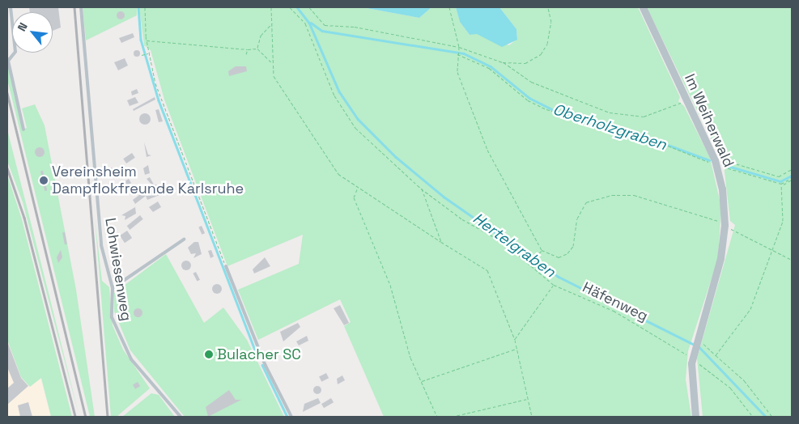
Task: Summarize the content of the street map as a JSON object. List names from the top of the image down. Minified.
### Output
{"streets":{"street":["Im Weiherwald"],"lane":["Lohwiesenweg"],"path":["Häfenweg"]},"crossings":[["Im Weiherwald","Häfenweg"]],"water":["Oberholzgraben","Hertelgraben"],"places":["Vereinsheim Dampflokfreunde Karlsruhe","Bulacher SC"],"north":"top left"}
